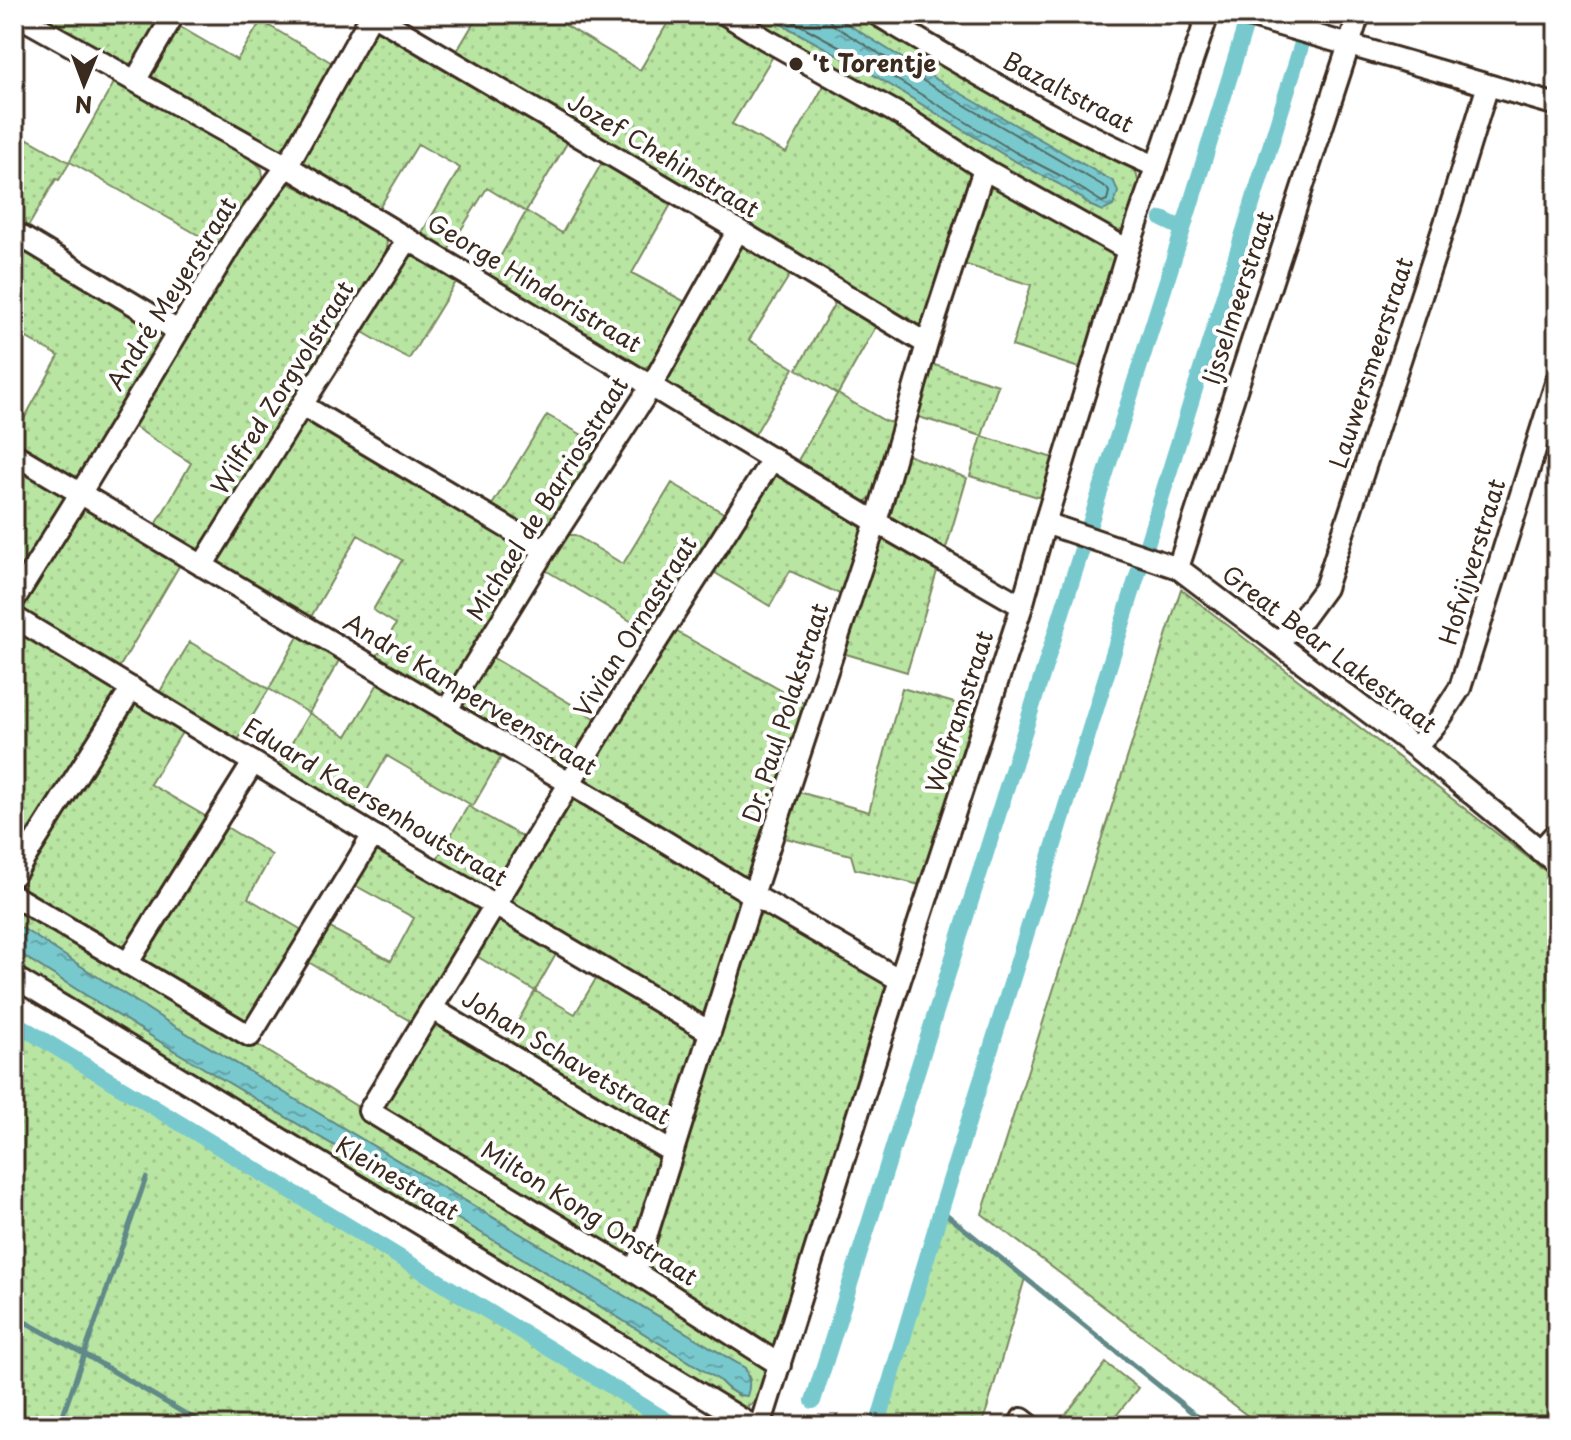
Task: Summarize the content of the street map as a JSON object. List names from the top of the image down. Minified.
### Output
{"streets":{"street":["Bazaltstraat","Jozef Chehinstraat","George Hindoristraat","André Meyerstraat","Ijsselmeerstraat","Lauwersmeerstraat","Wilfred Zorgvolstraat","Michael de Barriosstraat","Hofvijverstraat","Vivian Ornastraat","Great Bear Lakestraat","André Kamperveenstraat","Wolframstraat","Dr. Paul Polakstraat","Eduard Kaersenhoutstraat","Johan Schavetstraat","Kleinestraat","Milton Kong Onstraat"]},"crossings":[["Bazaltstraat","Wolframstraat"],["Jozef Chehinstraat","André Meyerstraat"],["Jozef Chehinstraat","Michael de Barriosstraat"],["Jozef Chehinstraat","Dr. Paul Polakstraat"],["George Hindoristraat","André Meyerstraat"],["George Hindoristraat","Wilfred Zorgvolstraat"],["George Hindoristraat","Michael de Barriosstraat"],["George Hindoristraat","Vivian Ornastraat"],["George Hindoristraat","Wolframstraat"],["George Hindoristraat","Dr. Paul Polakstraat"],["André Meyerstraat","André Kamperveenstraat"],["Ijsselmeerstraat","Great Bear Lakestraat"],["Lauwersmeerstraat","Great Bear Lakestraat"],["Wilfred Zorgvolstraat","André Kamperveenstraat"],["Michael de Barriosstraat","André Kamperveenstraat"],["Hofvijverstraat","Great Bear Lakestraat"],["Vivian Ornastraat","André Kamperveenstraat"],["Vivian Ornastraat","Eduard Kaersenhoutstraat"],["Vivian Ornastraat","Johan Schavetstraat"],["Vivian Ornastraat","Milton Kong Onstraat"],["Great Bear Lakestraat","Wolframstraat"],["André Kamperveenstraat","Wolframstraat"],["André Kamperveenstraat","Dr. Paul Polakstraat"],["Wolframstraat","Milton Kong Onstraat"],["Dr. Paul Polakstraat","Eduard Kaersenhoutstraat"],["Dr. Paul Polakstraat","Johan Schavetstraat"],["Dr. Paul Polakstraat","Milton Kong Onstraat"]],"places":["'t Torentje"],"north":"bottom"}
